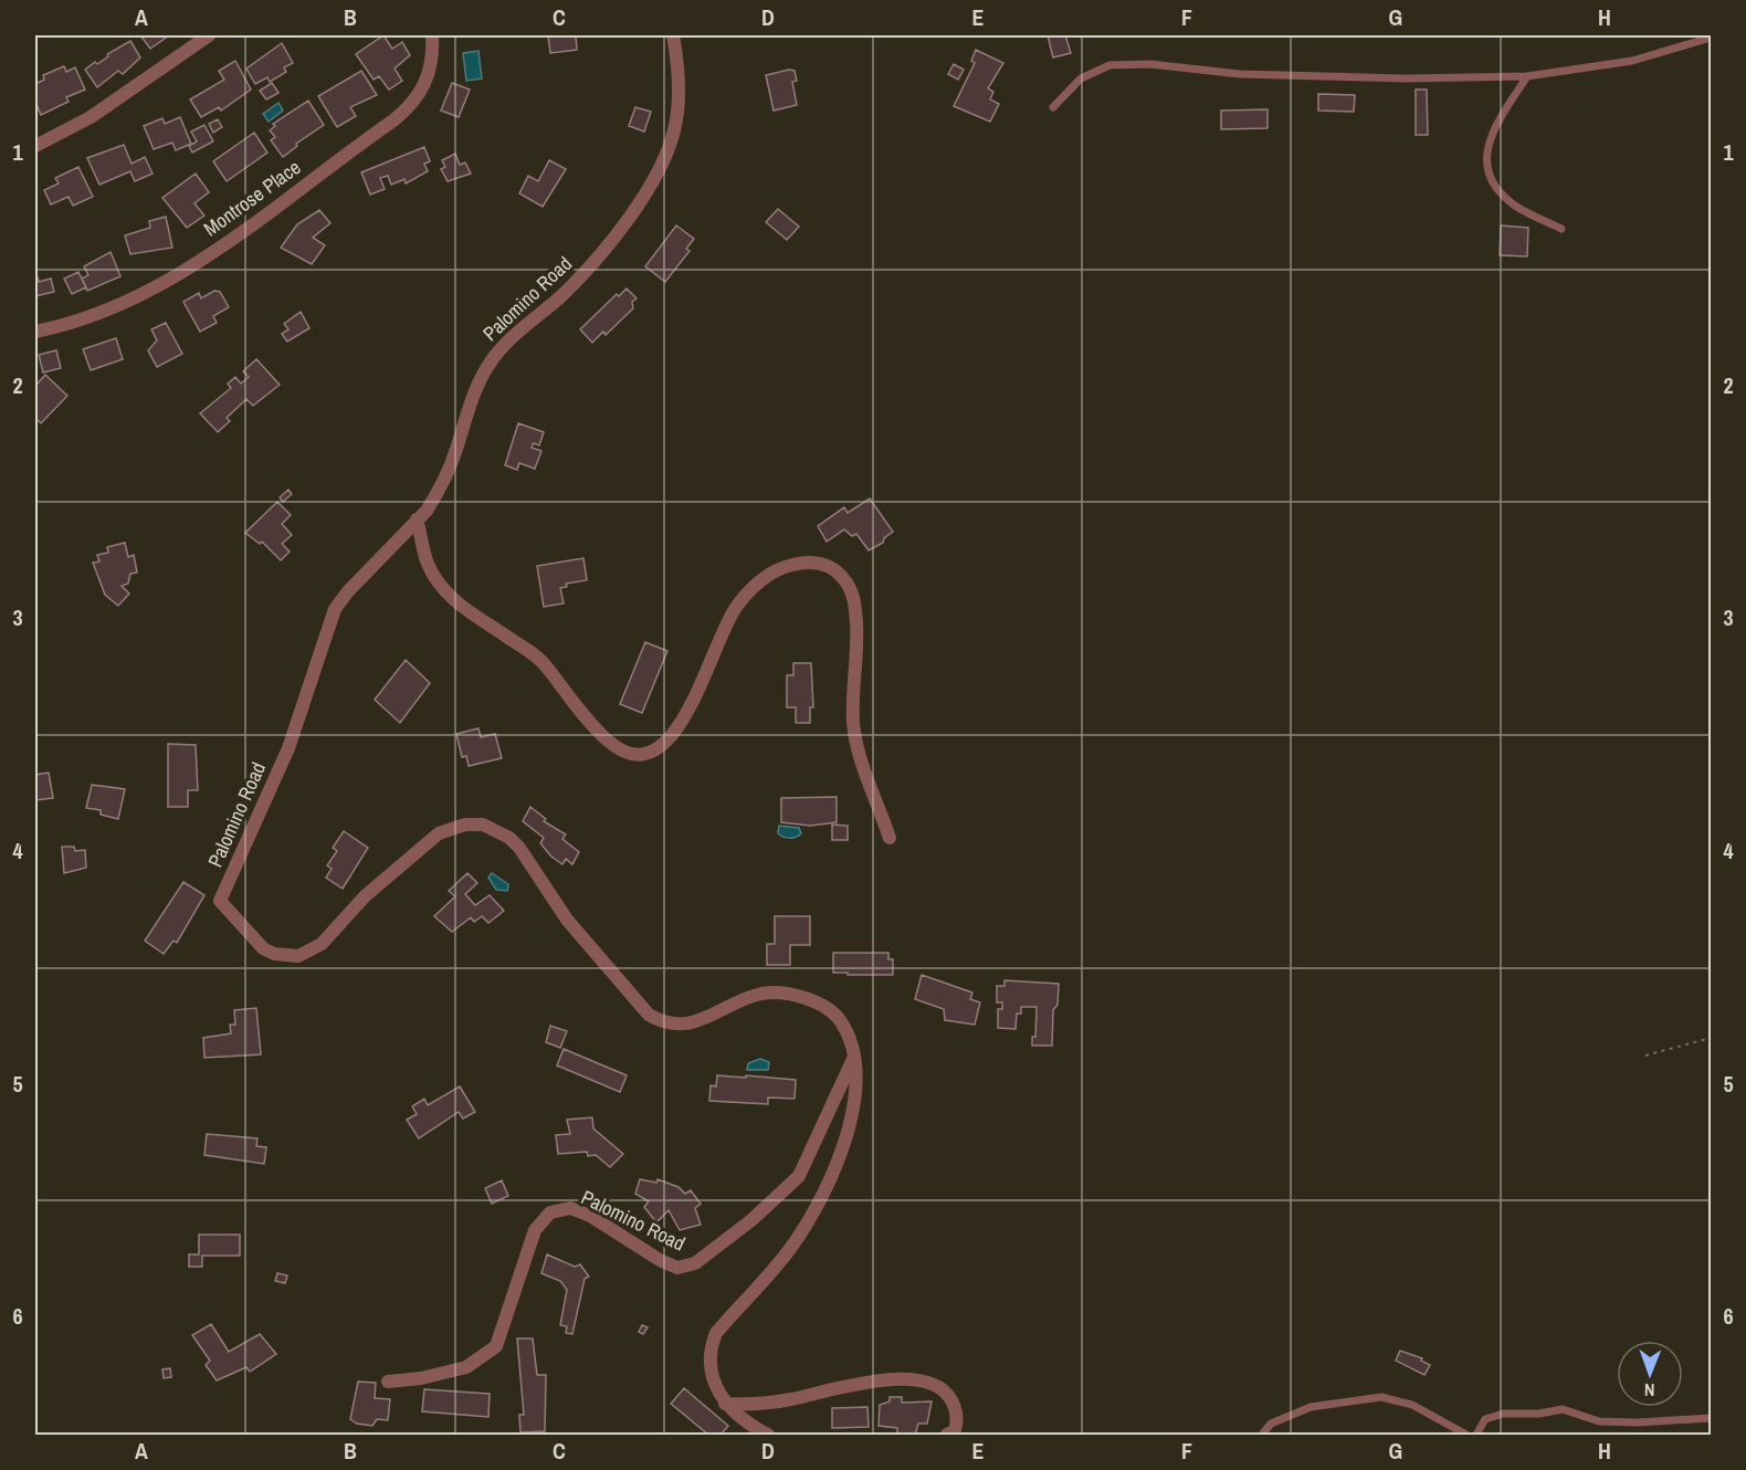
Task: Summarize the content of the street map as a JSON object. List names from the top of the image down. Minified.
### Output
{"streets":{"street":["Montrose Place","Palomino Road"]},"north":"bottom","grid":{"columns":["A","B","C","D","E","F","G","H"],"rows":["1","2","3","4","5","6"]}}
